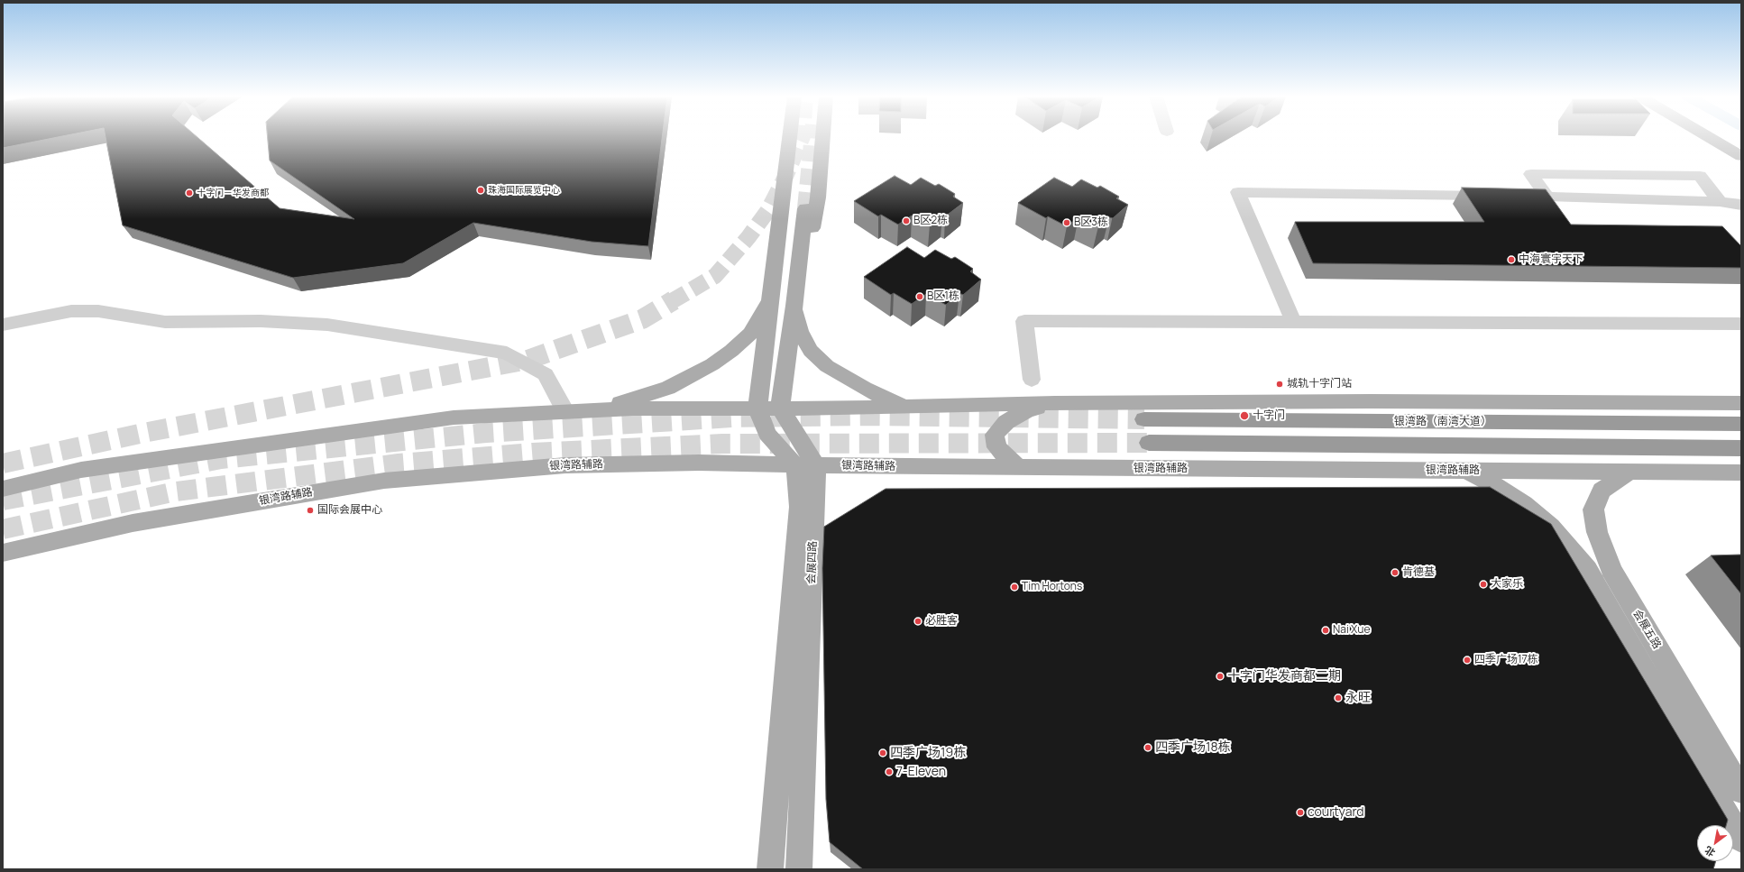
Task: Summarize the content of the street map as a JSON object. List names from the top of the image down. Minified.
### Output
{"streets":{"highway":["银湾路（南湾大道）"],"main road":["银湾路辅路","会展四路","会展五路"]},"crossings":[["银湾路辅路","会展四路"],["银湾路辅路","会展五路"]],"places":["珠海国际展览中心","十字门－华发商都","B区2栋","B区3栋","中海寰宇天下","B区1栋","城轨十字门站","十字门","国际会展中心","肯德基","大家乐","Tim Hortons","必胜客","Nai Xue","四季广场17栋","十字门华发商都二期","永旺","四季广场18栋","四季广场19栋","7-Eleven","courtyard"],"north":"bottom left"}
